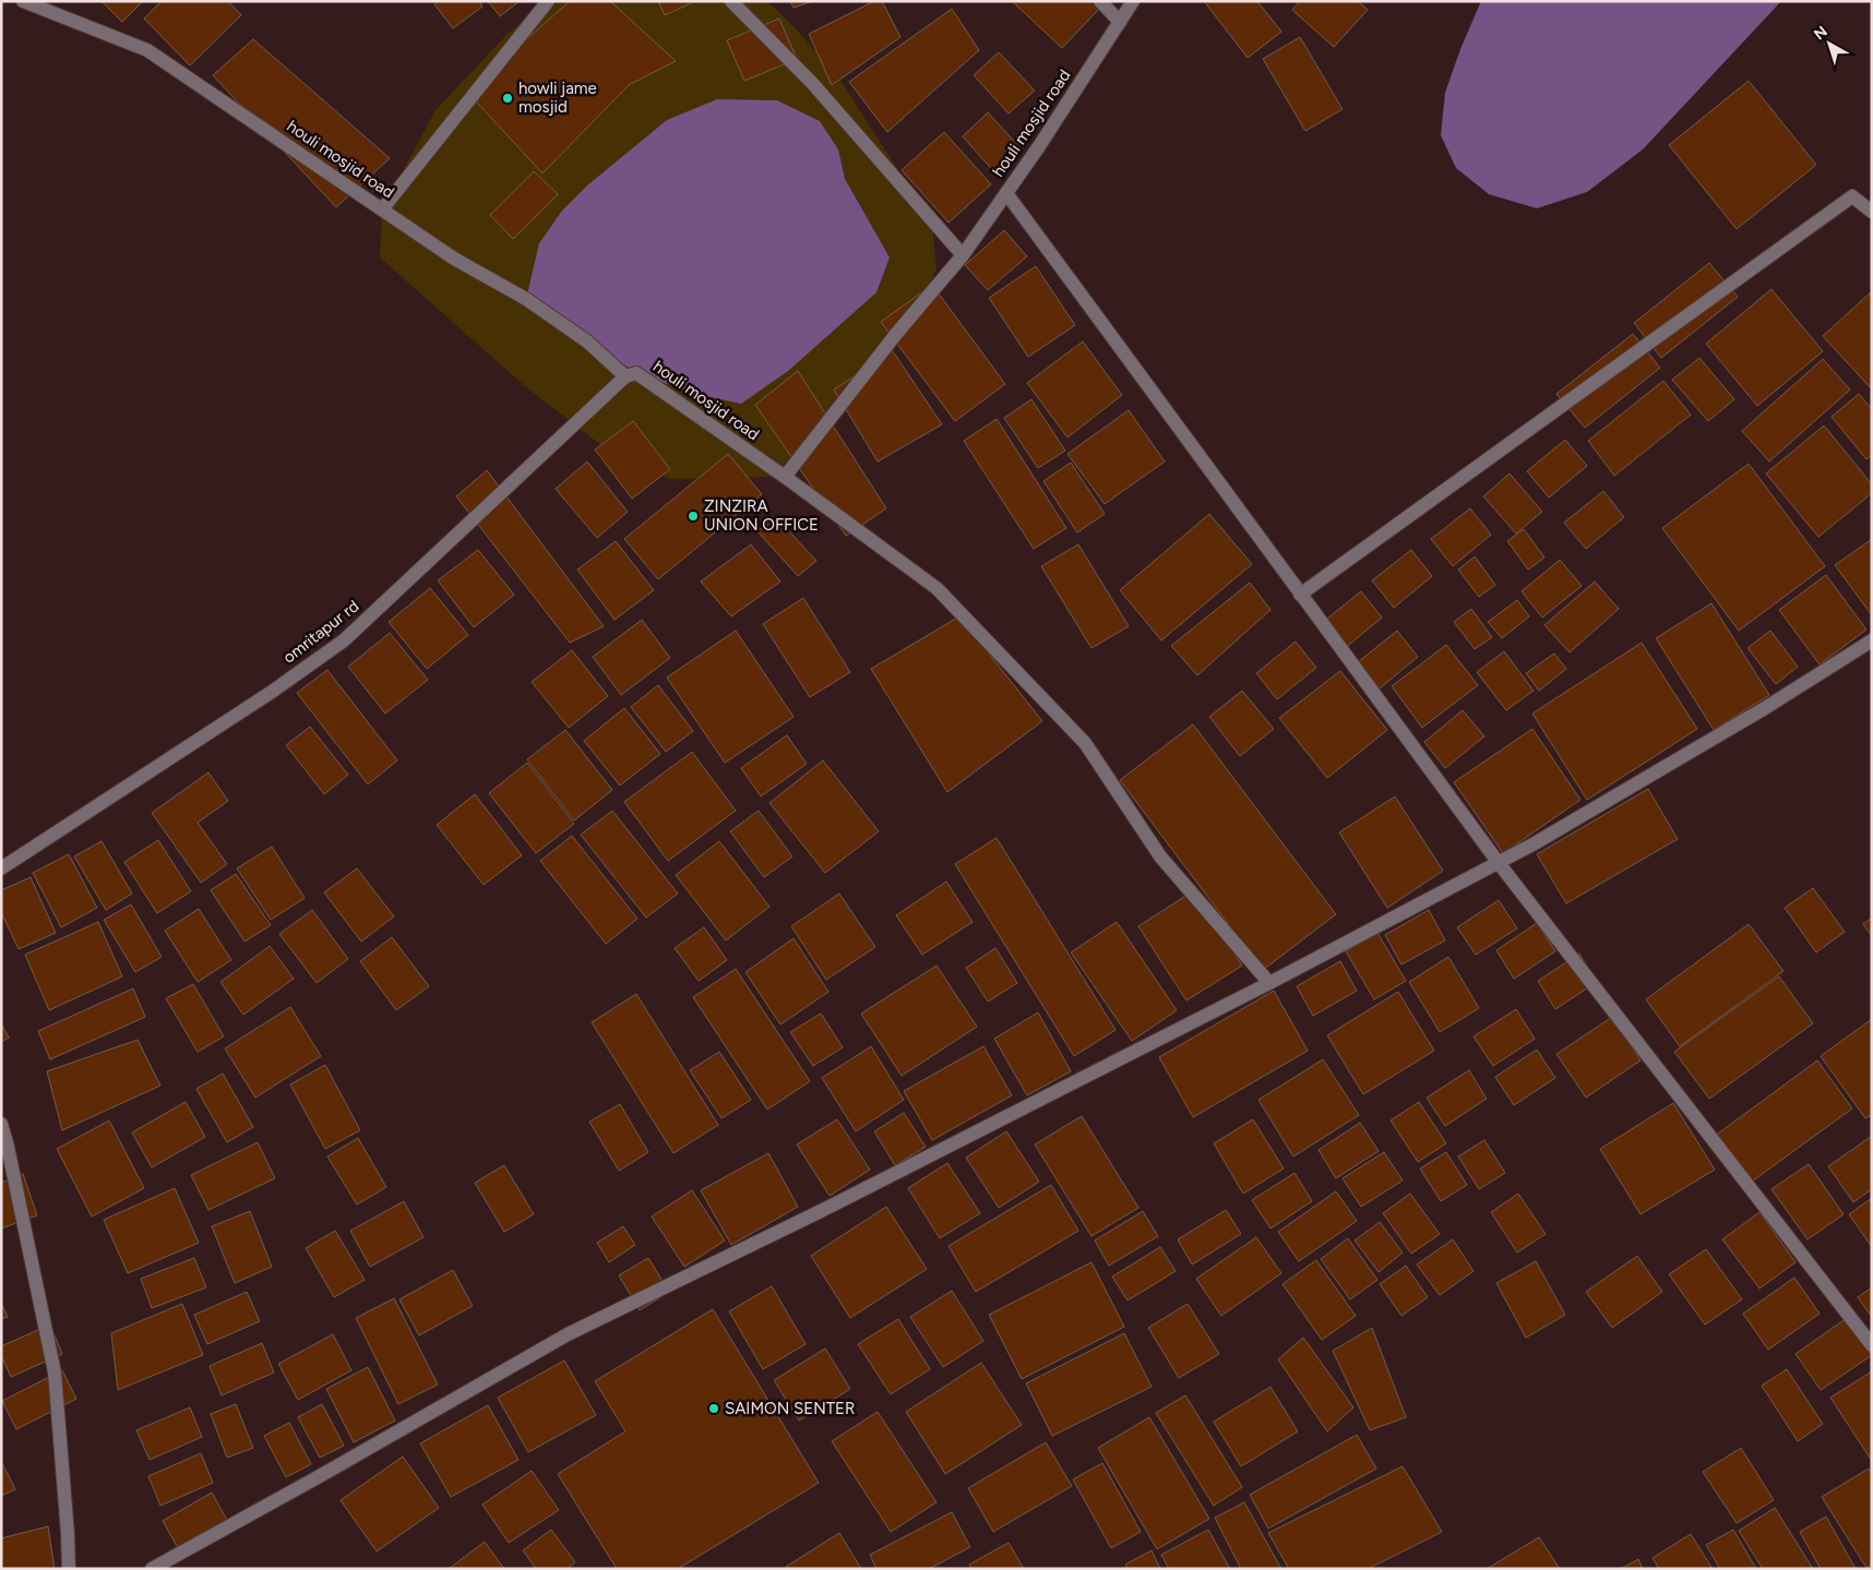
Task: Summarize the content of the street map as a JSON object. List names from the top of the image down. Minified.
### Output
{"streets":{"street":["houli mosjid road","omritapur rd"]},"crossings":[["houli mosjid road","omritapur rd"]],"places":["howli jame mosjid","ZINZIRA UNION OFFICE","SAIMON SENTER"],"north":"top left"}
